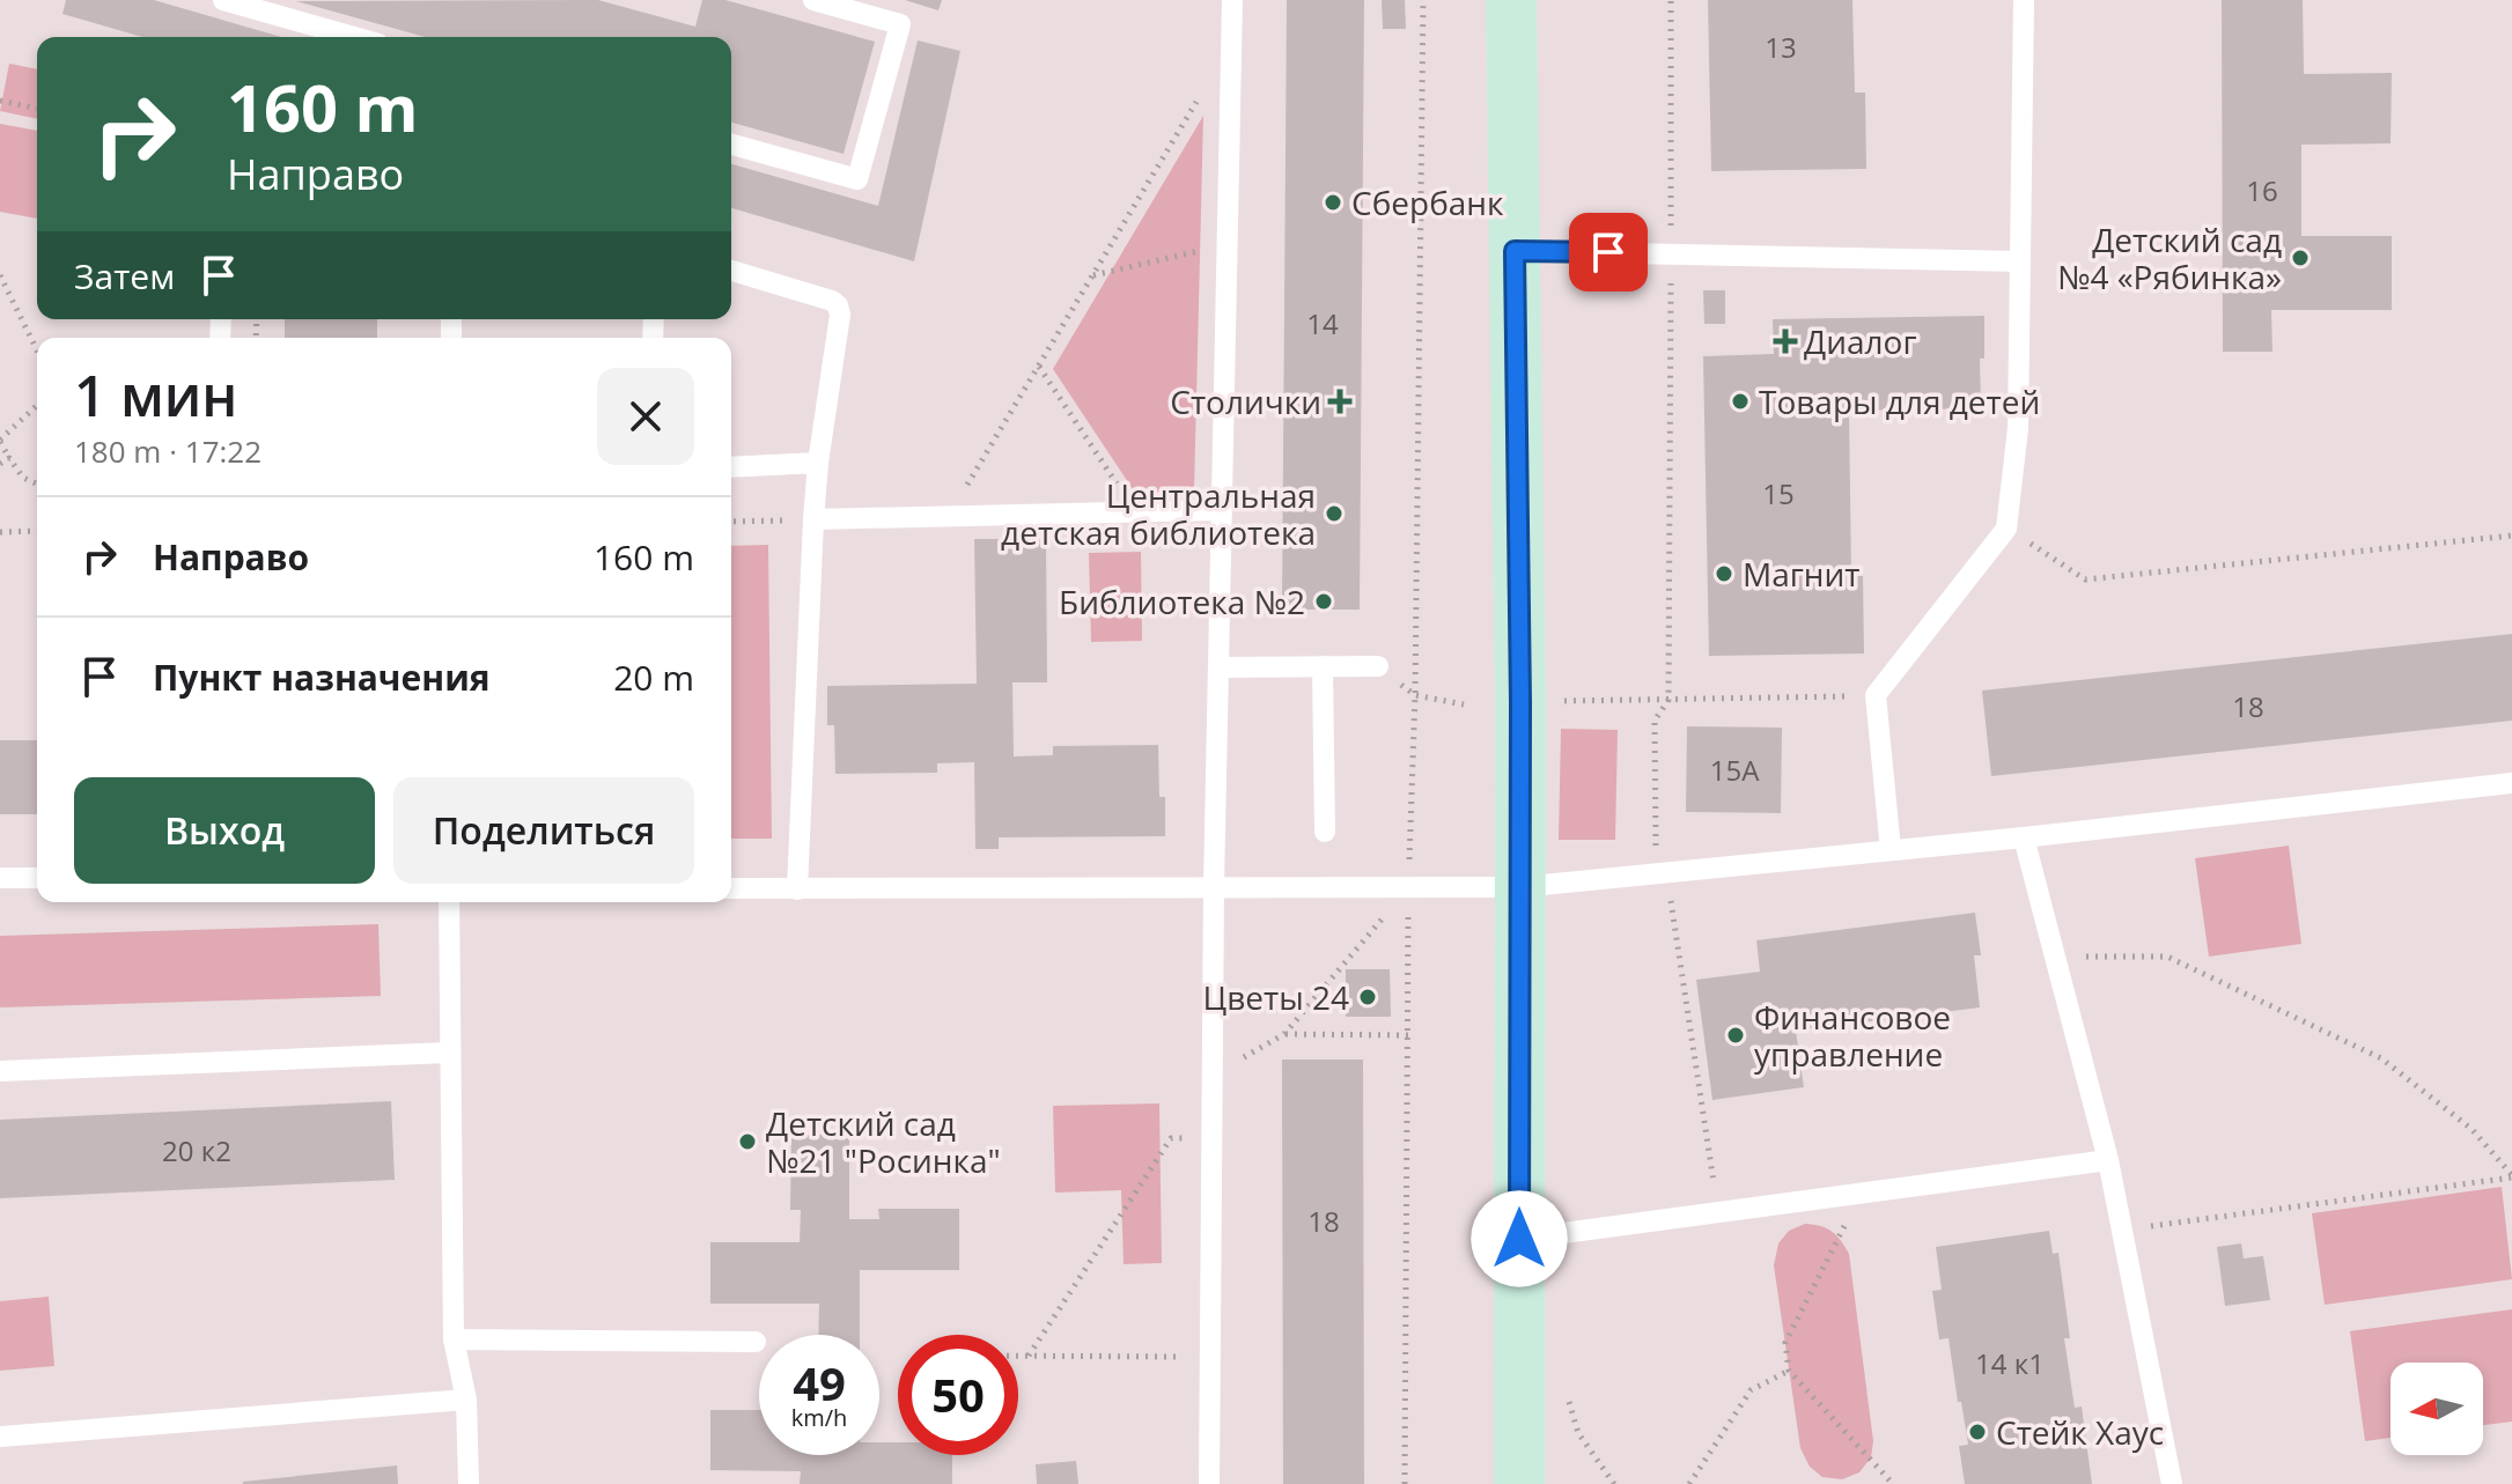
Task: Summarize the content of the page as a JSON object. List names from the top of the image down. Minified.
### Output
{"places":{"other":["Сбербанк","Детский сад №4 «Рябинка»","Товары для детей","Центральная детская библиотека","Магнит","Библиотека №2","Цветы 24","Финансовое управление","Детский сад №21 \"Росинка\"","Стейк Хаус"],"health":["Диалог","Столички"]},"house_numbers":["13","16","14","15","18","15А","20 к2","18","14 к1"],"north":"left","page":{"turn":["160 m","Направо"],"then":"Затем","heading":["1 мин","180 m · 17:22"],"list":[{"name":"Направо","value":"160 m"},{"name":"Пункт назначения","value":"20 m"}],"buttons":["Выход","Поделиться"],"speed":"49 km/h","limit":"50"}}
